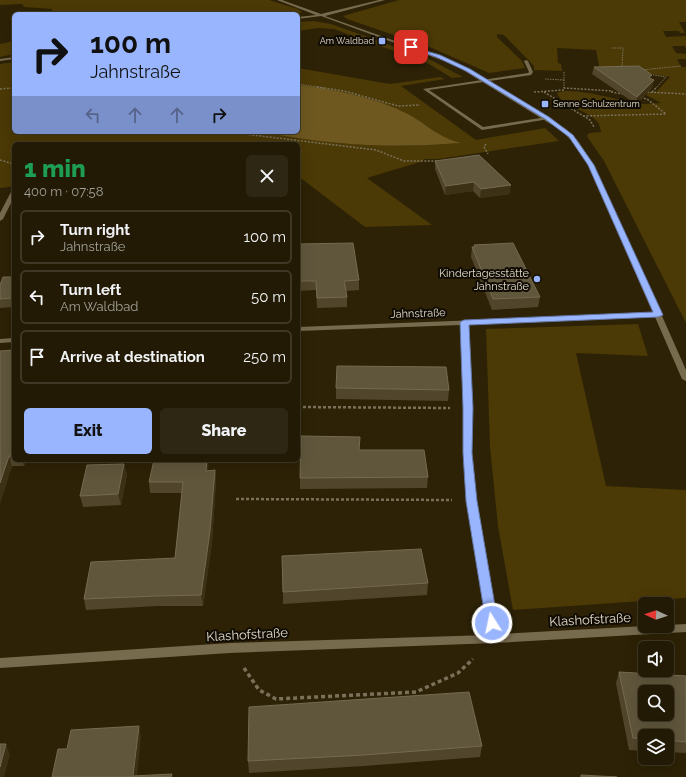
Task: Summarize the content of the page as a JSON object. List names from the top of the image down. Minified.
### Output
{"streets":{"street":["Jahnstraße","Klashofstraße"]},"places":{"transit":["Am Waldbad","Senne Schulzentrum"],"other":["Kindertagesstätte Jahnstraße"]},"north":"left","page":{"turn":["100 m","Jahnstraße"],"heading":["1 min","400 m · 07:58"],"list":[{"name":"Turn right","note":"Jahnstraße","value":"100 m"},{"name":"Turn left","note":"Am Waldbad","value":"50 m"},{"name":"Arrive at destination","value":"250 m"}],"buttons":["Exit","Share"]}}
